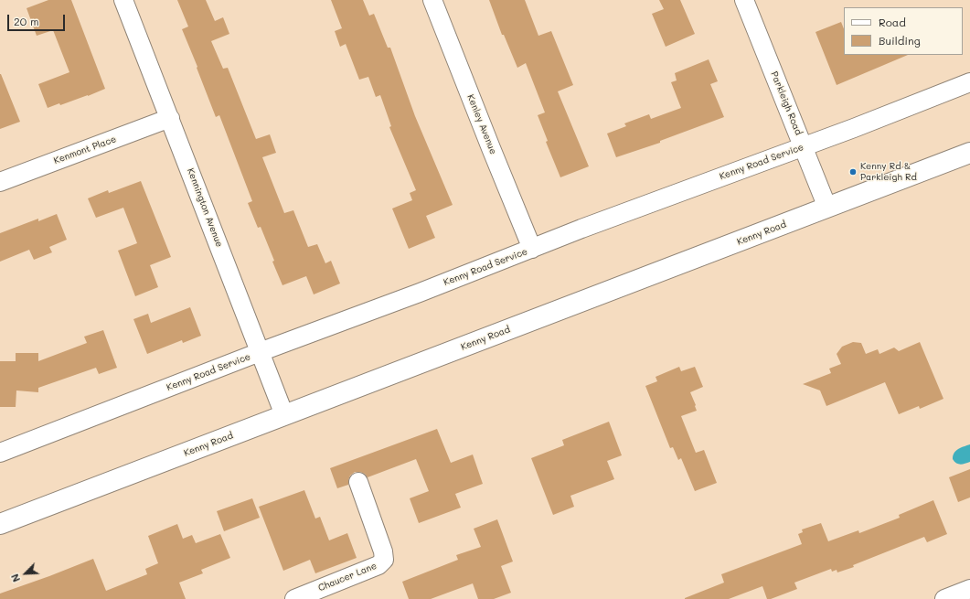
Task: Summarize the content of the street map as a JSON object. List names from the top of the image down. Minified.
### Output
{"streets":{"main road":["Kenny Road"],"street":["Parkleigh Road","Kenley Avenue","Kenmont Place","Kenny Road Service","Kennington Avenue","Chaucer Lane"]},"crossings":[["Parkleigh Road","Kenny Road Service"],["Parkleigh Road","Kenny Road"],["Kenley Avenue","Kenny Road Service"],["Kenmont Place","Kennington Avenue"],["Kenny Road Service","Kennington Avenue"],["Kennington Avenue","Kenny Road"]],"places":["Kenny Rd & Parkleigh Rd"],"legend":["Road","Building"],"scale_bar":"20 m","north":"bottom left"}
